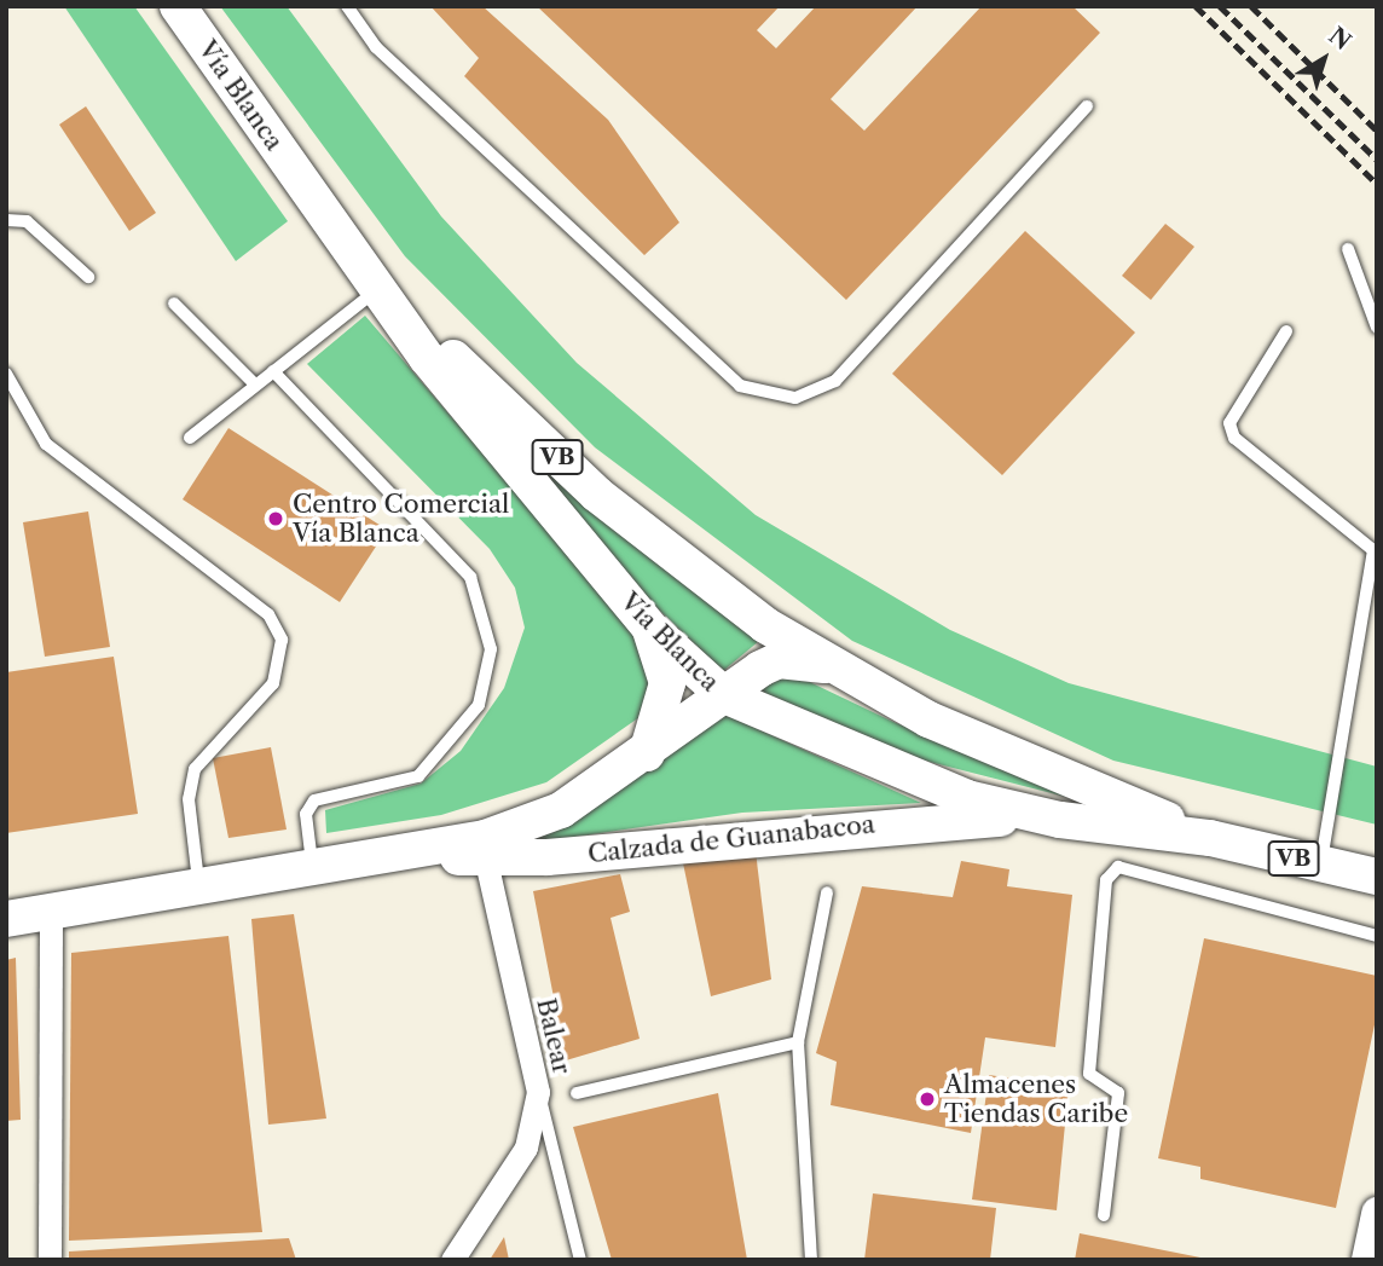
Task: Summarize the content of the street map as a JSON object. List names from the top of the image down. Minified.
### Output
{"streets":{"main road":["Vía Blanca","VB","Calzada de Guanabacoa"],"street":["Balear"]},"crossings":[["Vía Blanca","Calzada de Guanabacoa"],["Calzada de Guanabacoa","Balear"]],"places":["Centro Comercial Vía Blanca","Almacenes Tiendas Caribe"],"north":"top right"}
